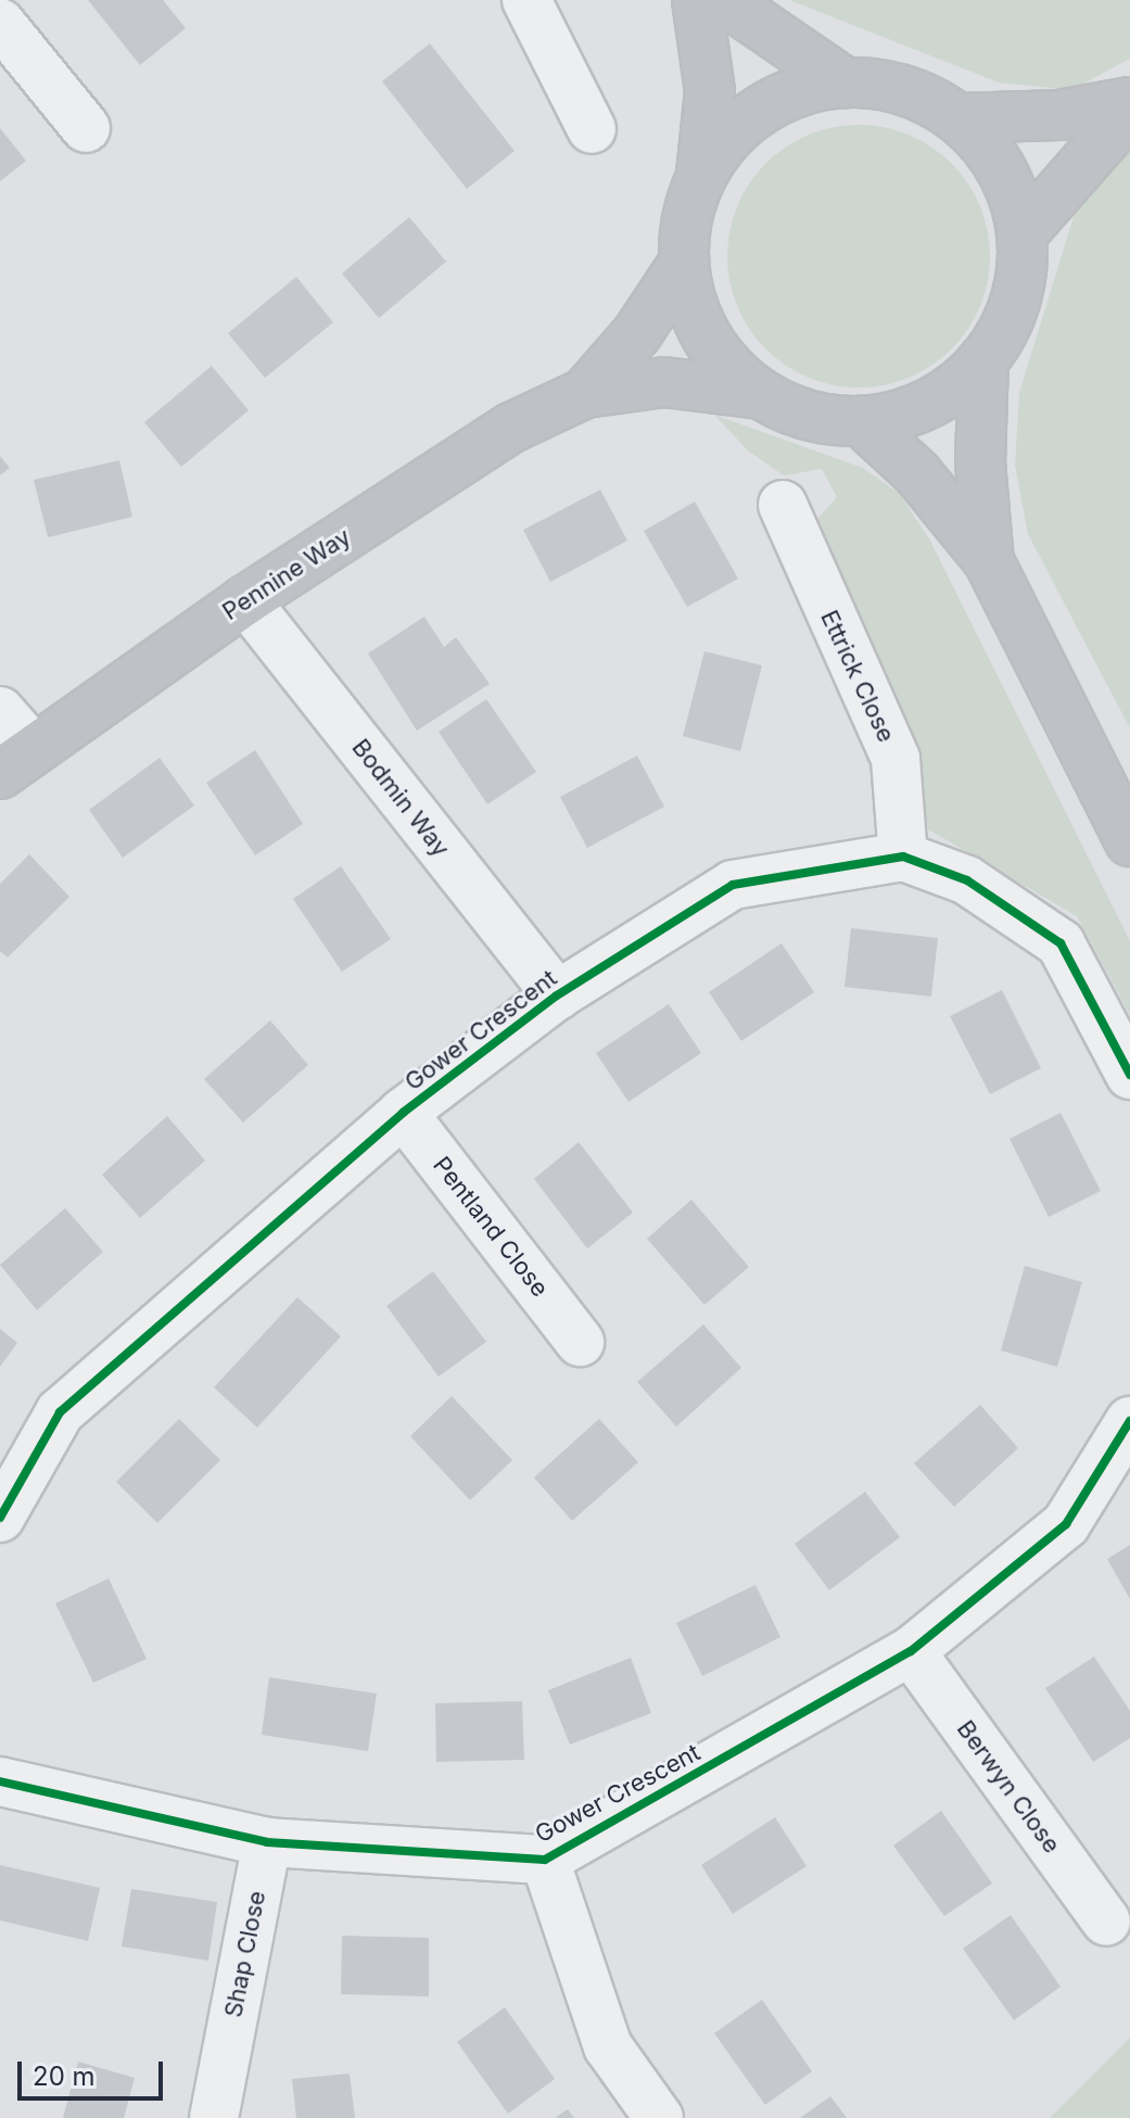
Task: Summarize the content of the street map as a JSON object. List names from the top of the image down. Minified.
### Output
{"streets":{"main road":["Pennine Way"],"street":["Ettrick Close","Bodmin Way","Gower Crescent","Pentland Close","Berwyn Close","Shap Close"]},"crossings":[["Pennine Way","Bodmin Way"],["Ettrick Close","Gower Crescent"],["Bodmin Way","Gower Crescent"],["Gower Crescent","Pentland Close"],["Gower Crescent","Berwyn Close"],["Gower Crescent","Shap Close"]],"scale_bar":"20 m"}
